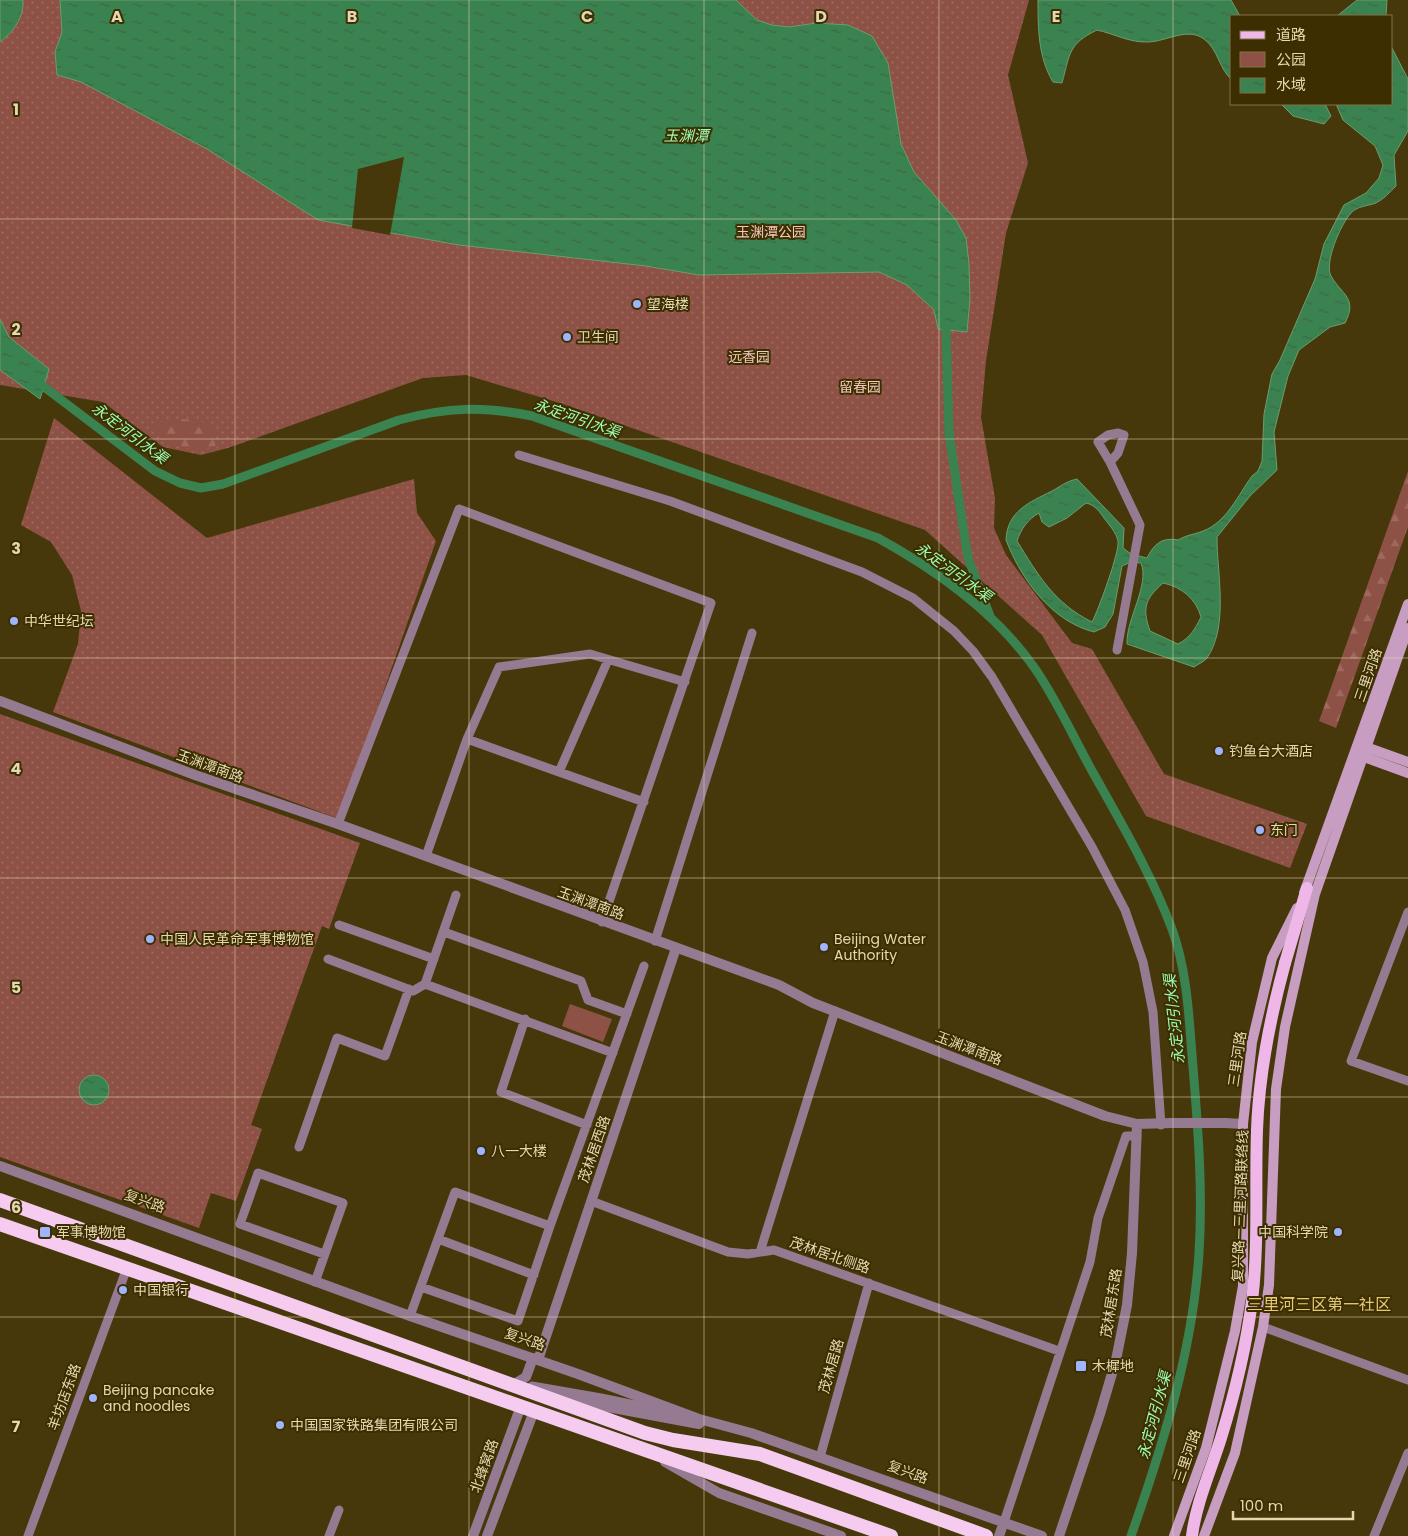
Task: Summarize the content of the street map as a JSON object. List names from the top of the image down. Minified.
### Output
{"streets":{"main road":["三里河路","复兴路—三里河路联络线"],"street":["玉渊潭南路","茂林居西路","复兴路","茂林居北侧路","茂林居东路","茂林居路","羊坊店东路","北蜂窝路"]},"crossings":[["三里河路","玉渊潭南路"],["三里河路","复兴路—三里河路联络线"],["玉渊潭南路","茂林居西路"],["玉渊潭南路","茂林居东路"],["茂林居西路","复兴路"],["茂林居西路","茂林居北侧路"],["复兴路","茂林居路"],["茂林居北侧路","茂林居路"]],"districts":["三里河三区第一社区"],"water":["玉渊潭","永定河引水渠"],"parks":["玉渊潭公园","远香园","留春园"],"places":{"other":["望海楼","卫生间","中华世纪坛","钓鱼台大酒店","东门","中国人民革命军事博物馆","Beijing Water Authority","八一大楼","中国科学院","中国银行","Beijing pancake and noodles","中国国家铁路集团有限公司"],"transit":["军事博物馆","木樨地"]},"legend":["道路","公园","水域"],"scale_bar":"100 m","grid":{"columns":["A","B","C","D","E"],"rows":["1","2","3","4","5","6","7"]}}
